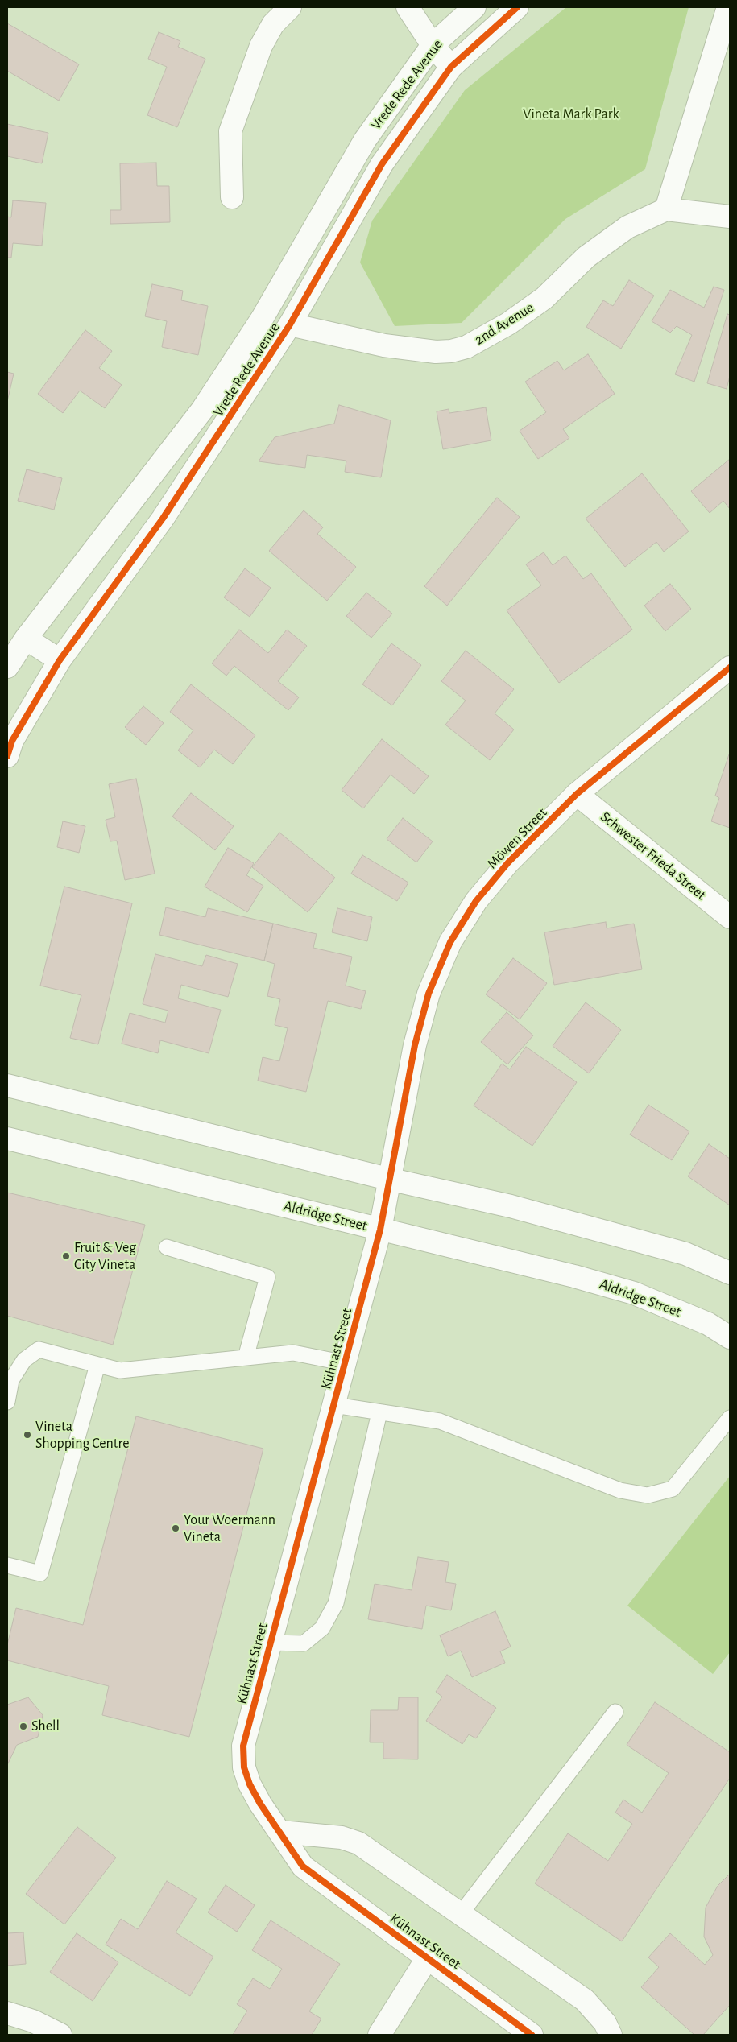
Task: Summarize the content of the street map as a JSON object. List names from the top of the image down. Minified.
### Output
{"streets":{"street":["Vrede Rede Avenue","2nd Avenue","Möwen Street","Schwester Frieda Street","Aldridge Street","Kühnast Street"]},"crossings":[["Vrede Rede Avenue","2nd Avenue"],["Möwen Street","Schwester Frieda Street"],["Möwen Street","Kühnast Street"],["Aldridge Street","Kühnast Street"]],"parks":["Vineta Mark Park"],"places":["Fruit & Veg City Vineta","Vineta Shopping Centre","Your Woermann Vineta","Shell"]}
